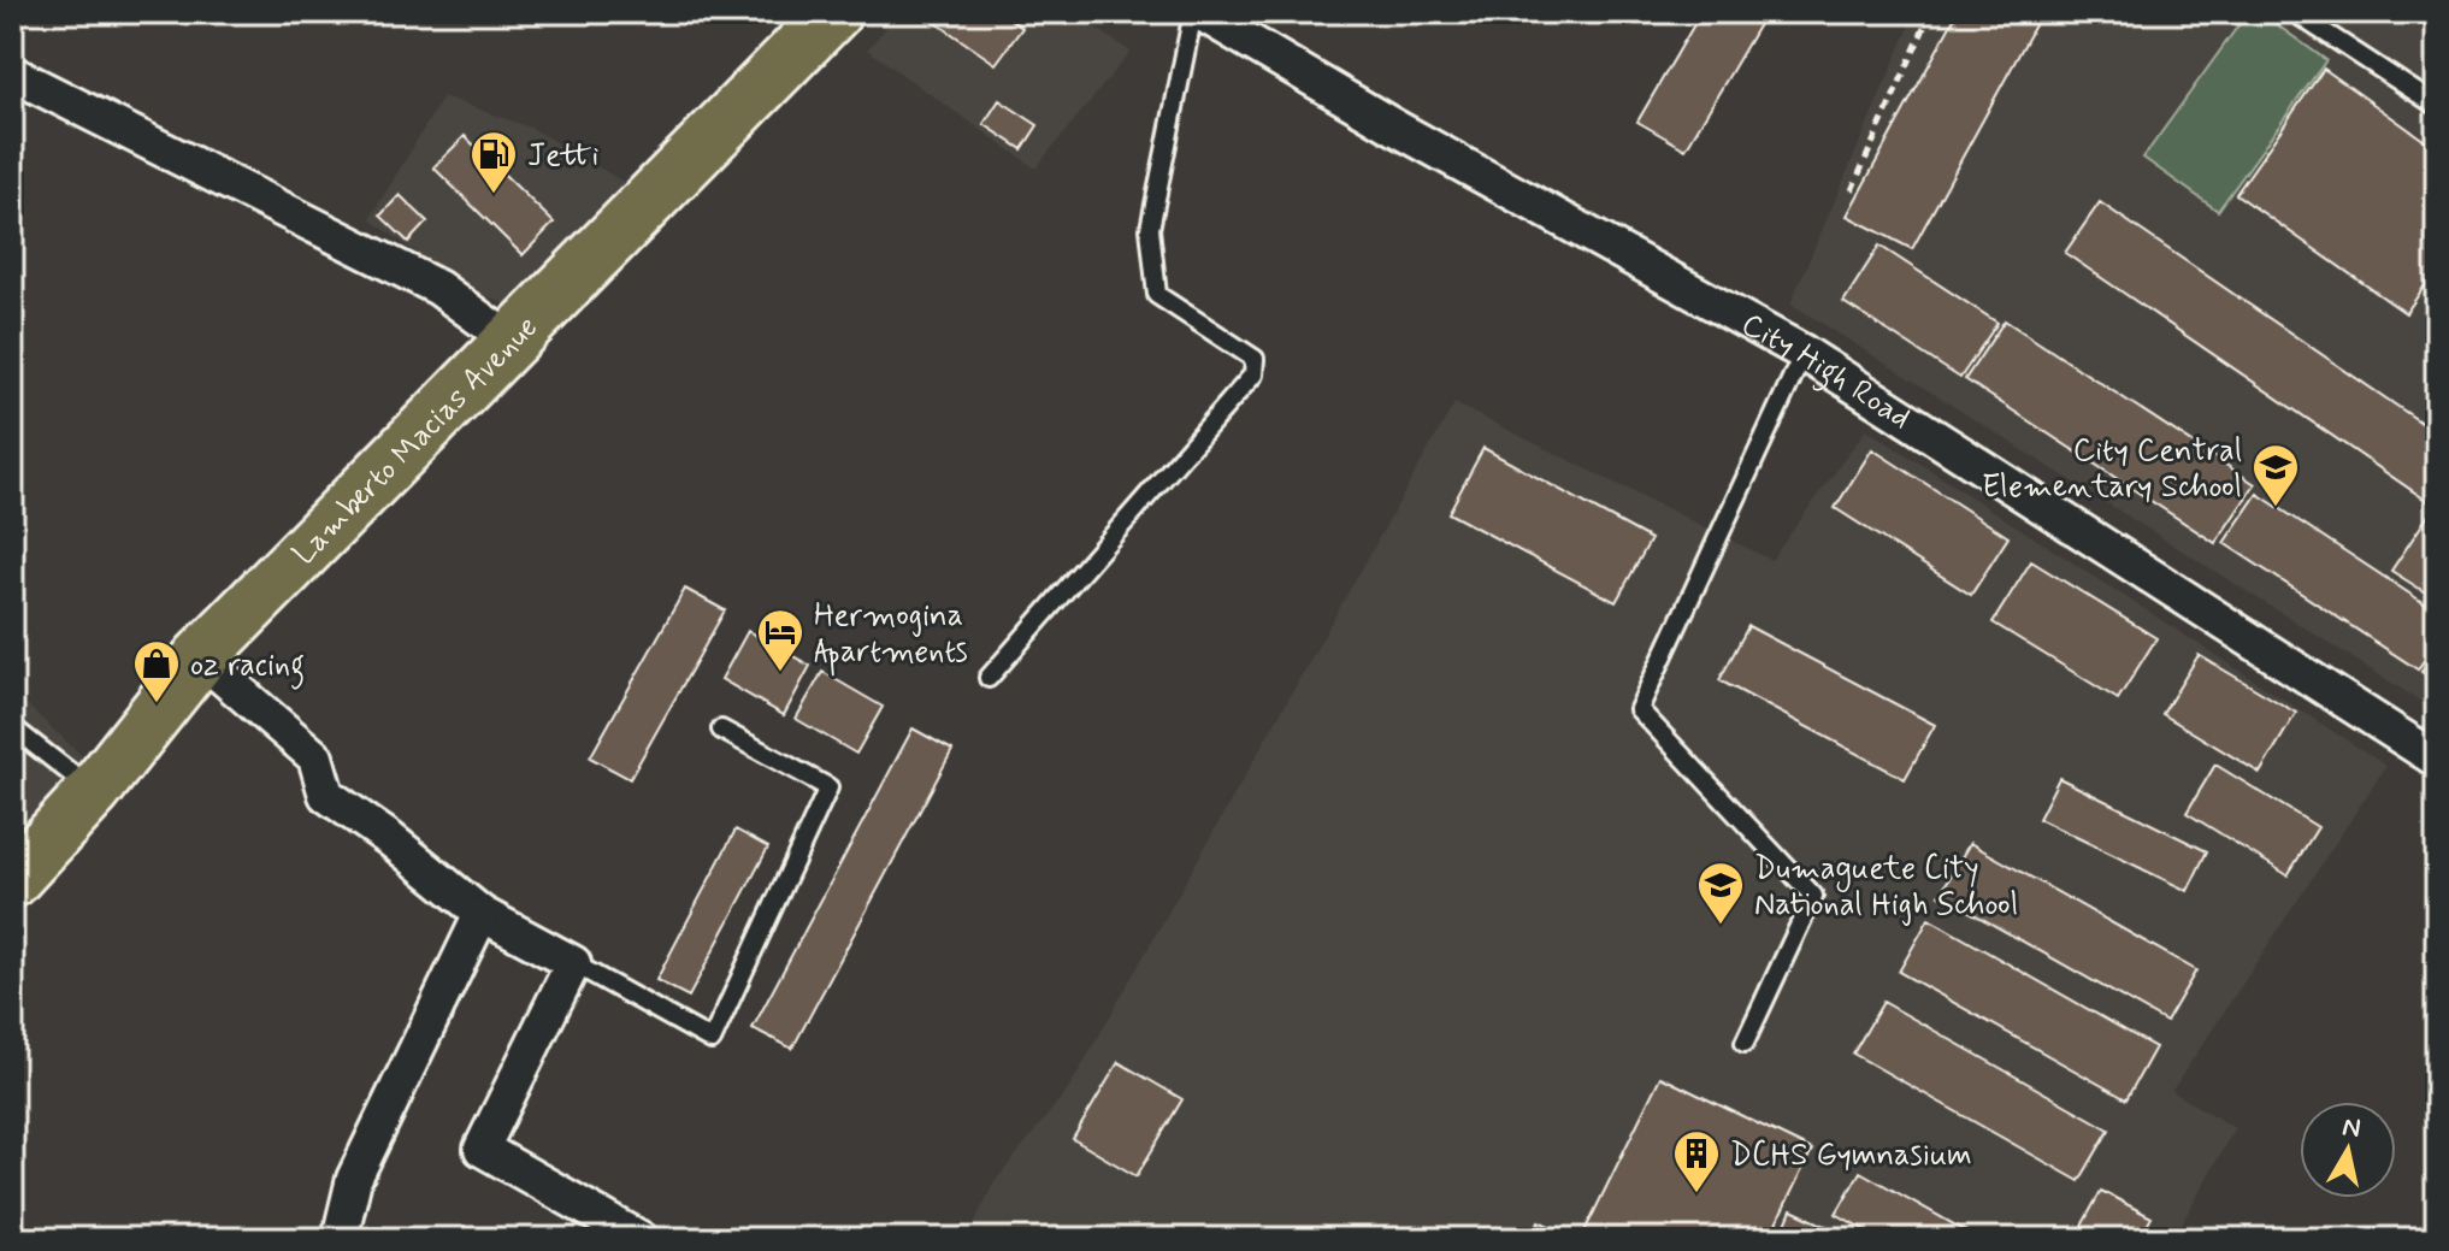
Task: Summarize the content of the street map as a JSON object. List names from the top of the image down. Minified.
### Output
{"streets":{"main road":["Lamberto Macias Avenue"],"street":["City High Road"]},"places":{"fuel station":["Jetti"],"school or university":["City Central Elementary School","Dumaguete City National High School"],"hotel":["Hermogina Apartments"],"shop":["oz racing"],"building":["DCHS Gymnasium"]},"north":"top"}
